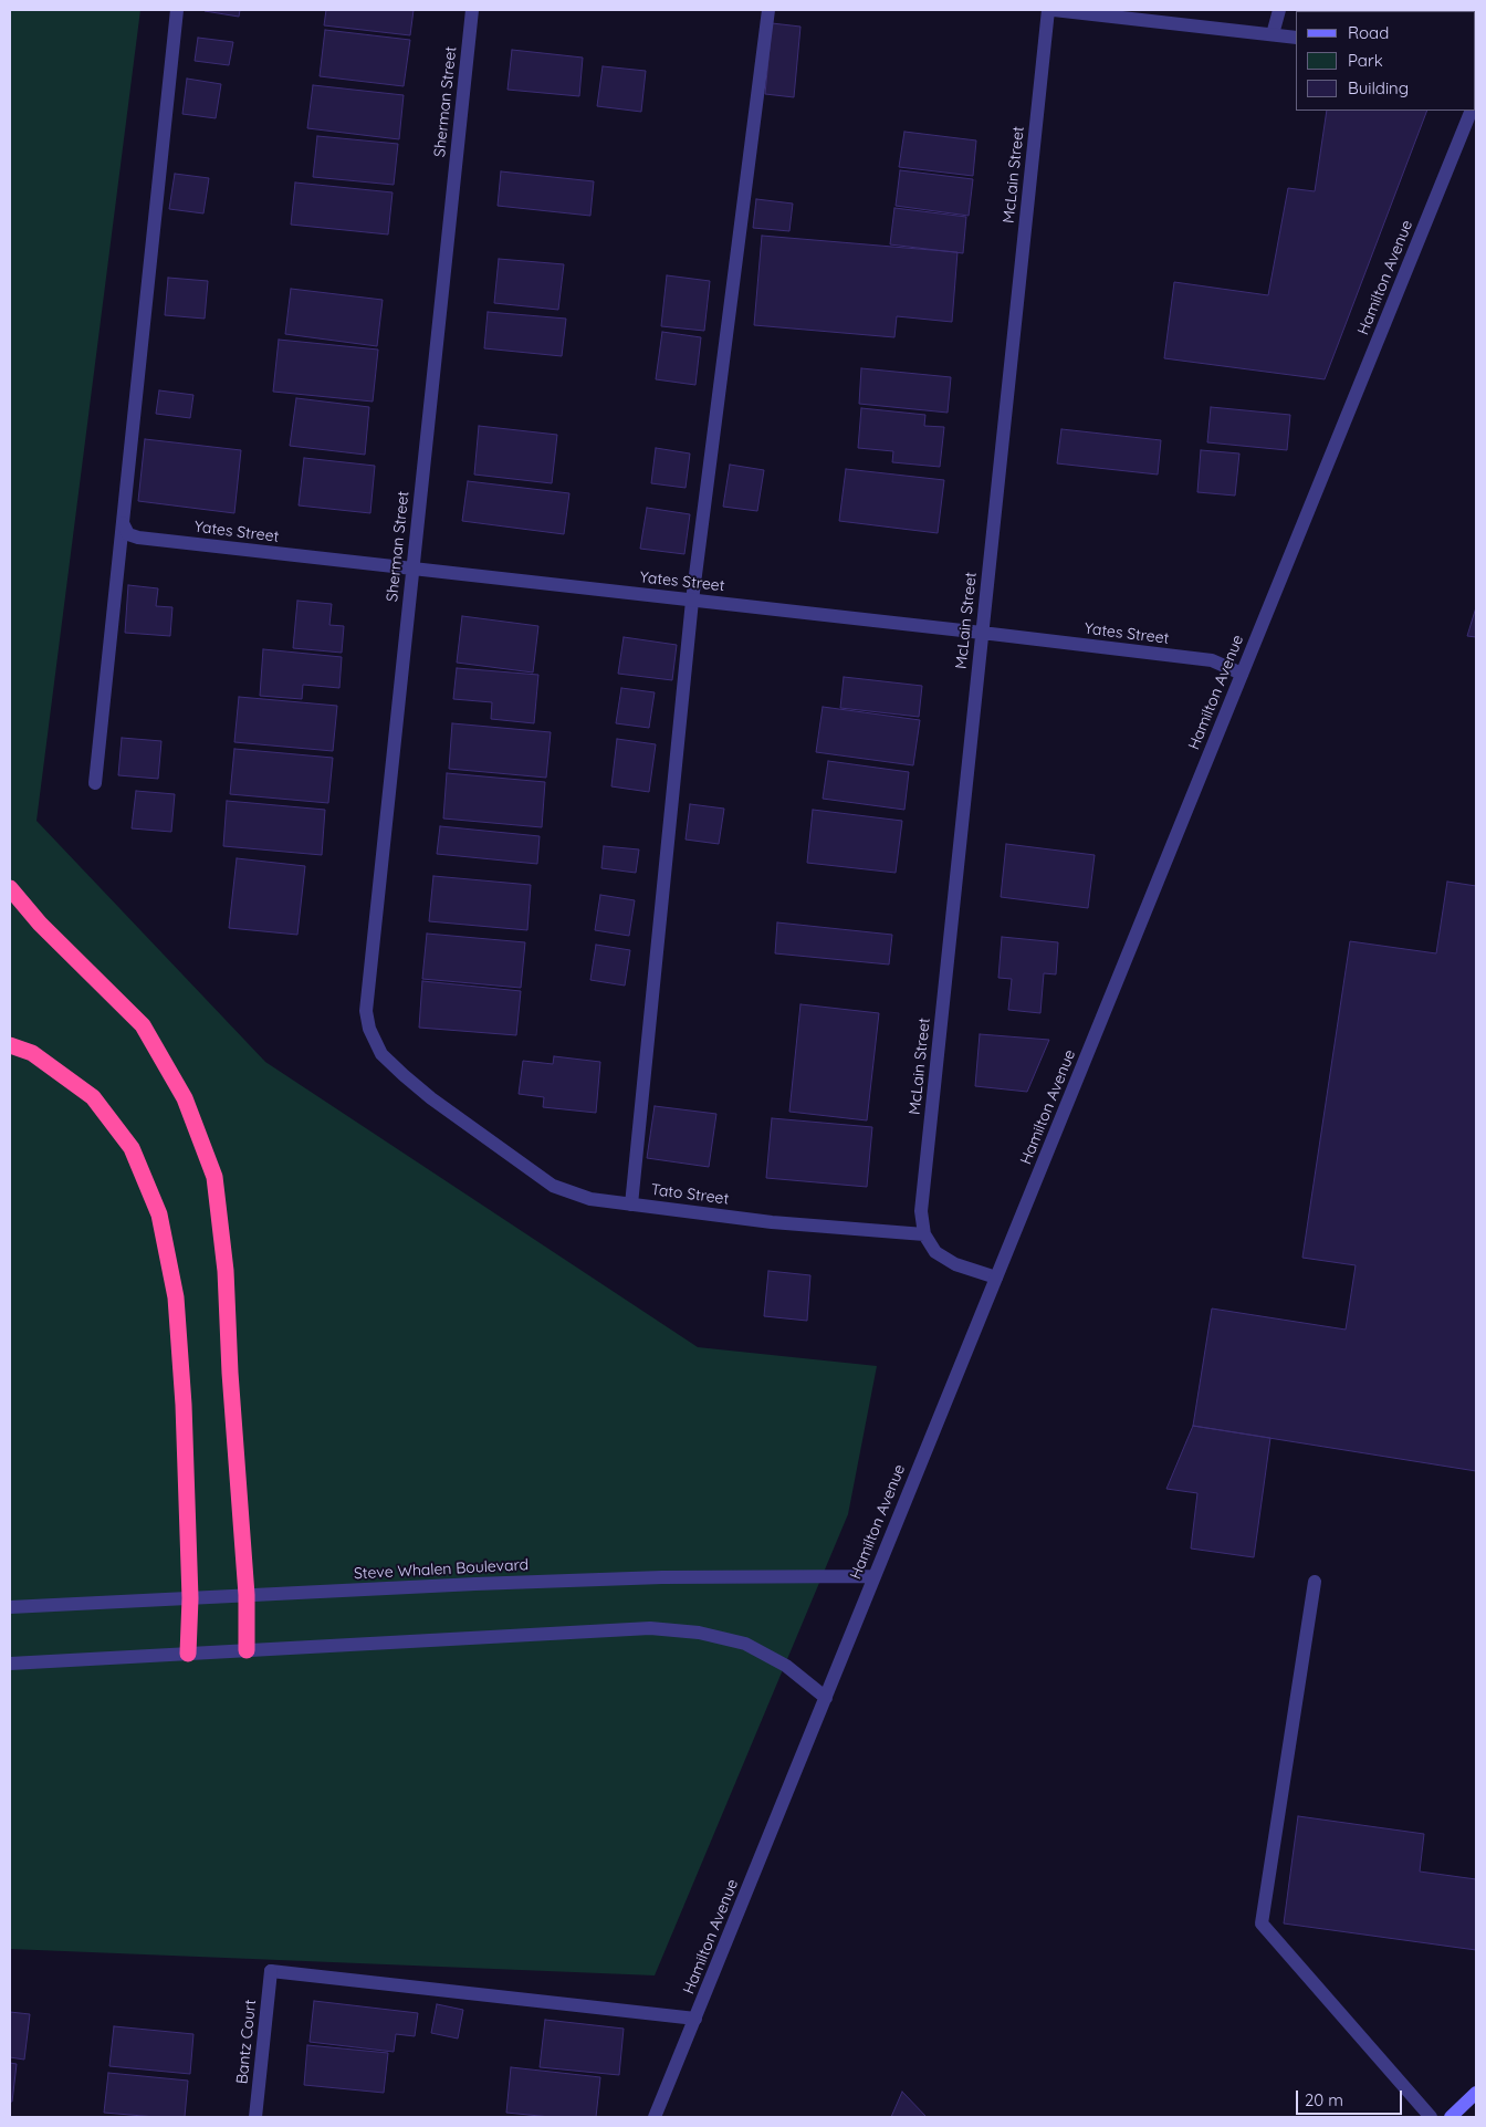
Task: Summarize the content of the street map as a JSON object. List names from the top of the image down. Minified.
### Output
{"streets":{"street":["Sherman Street","McLain Street","Hamilton Avenue","Yates Street","Tato Street","Steve Whalen Boulevard","Bantz Court"]},"crossings":[["Sherman Street","Yates Street"],["Sherman Street","Tato Street"],["McLain Street","Yates Street"],["McLain Street","Tato Street"],["Hamilton Avenue","Yates Street"],["Hamilton Avenue","Steve Whalen Boulevard"],["Hamilton Avenue","Bantz Court"]],"legend":["Road","Park","Building"],"scale_bar":"20 m"}
